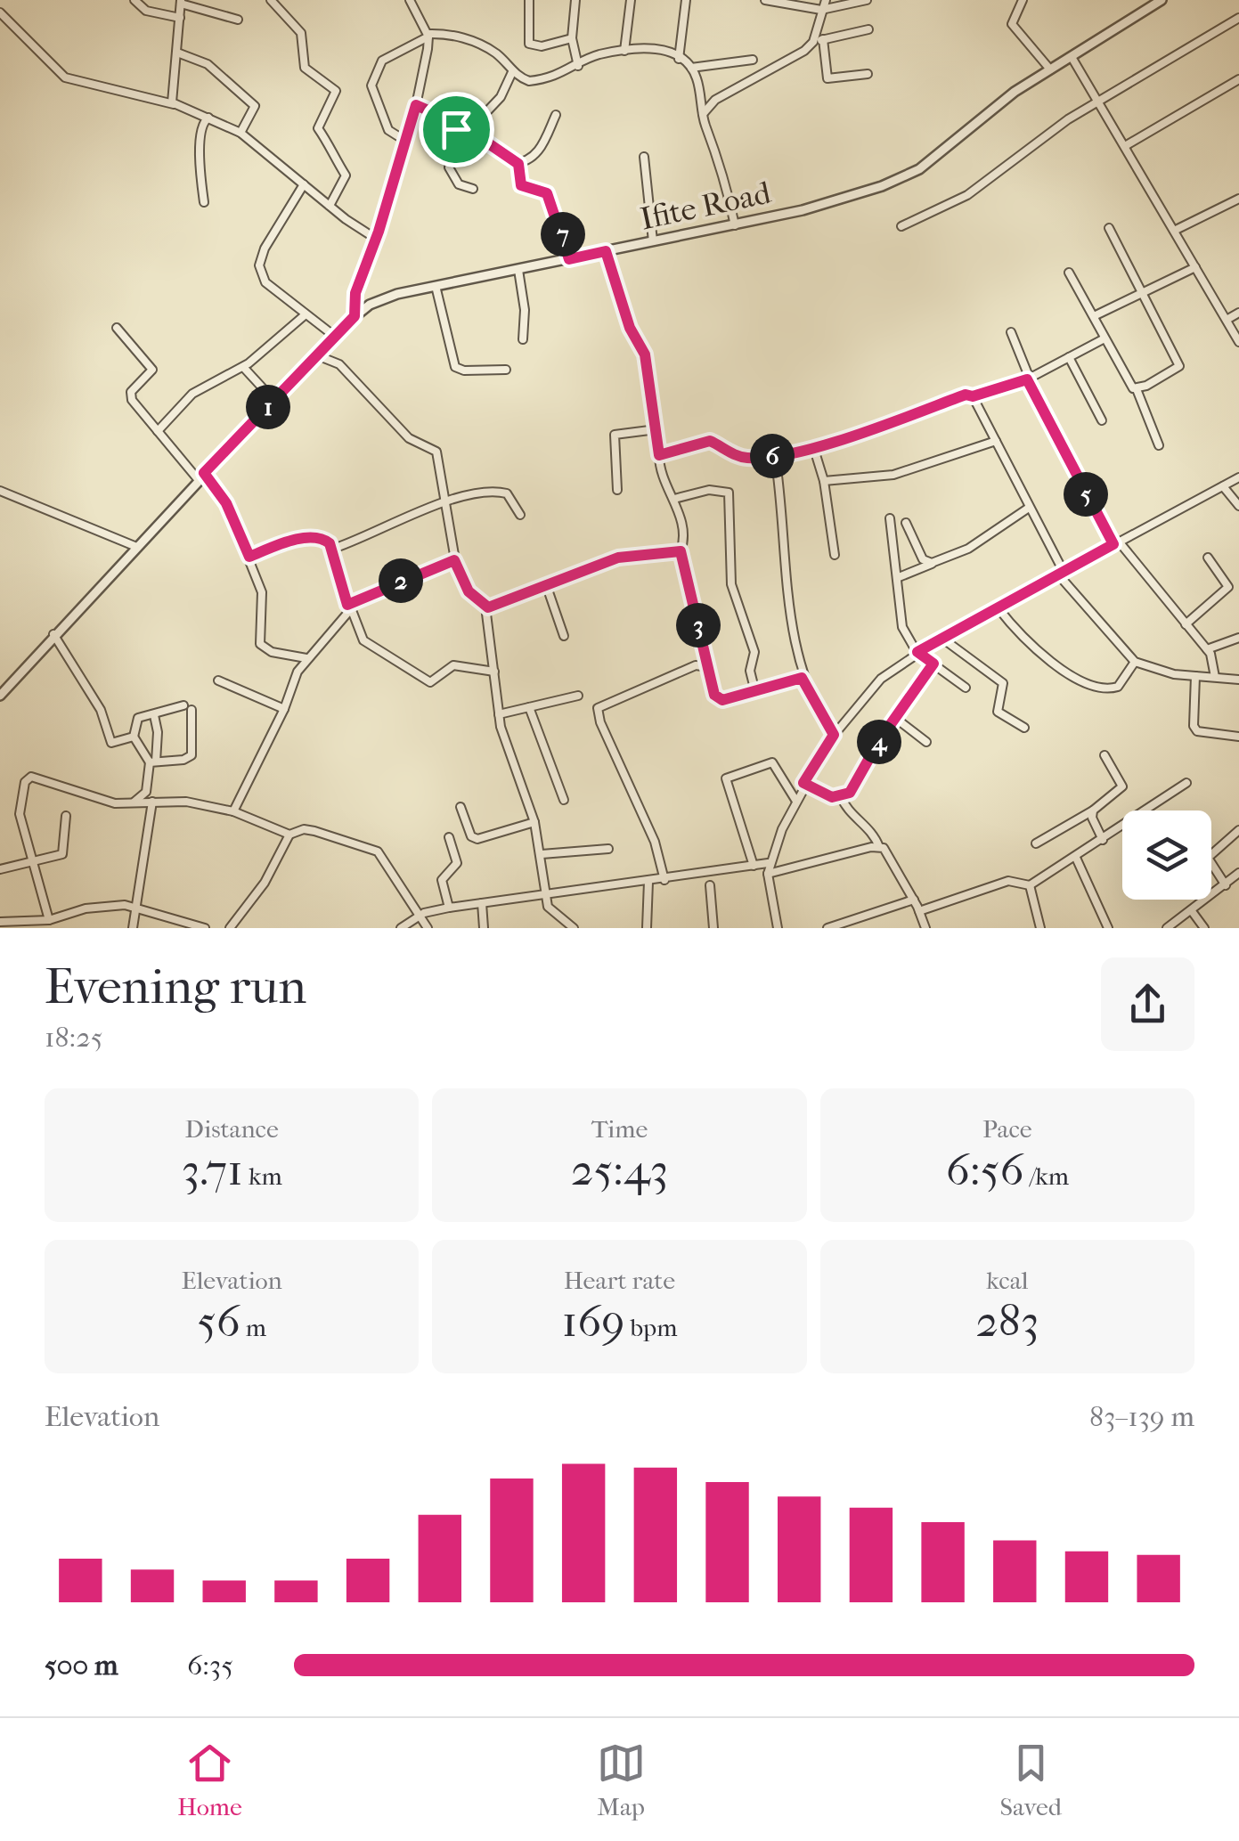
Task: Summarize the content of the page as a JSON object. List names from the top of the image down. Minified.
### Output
{"streets":{"street":["Ifite Road"]},"page":{"pins":["7","1","6","5","2","3","4"],"heading":["Evening run","18:25"],"stats":[["Distance","3.71 km"],["Time","25:43"],["Pace","6:56 /km"],["Elevation","56 m"],["Heart rate","169 bpm"],["kcal","283"]],"chart":["Elevation","83–139 m"],"list":[{"name":"500 m","note":"6:35"}],"tabs":["Home","Map","Saved"]}}
